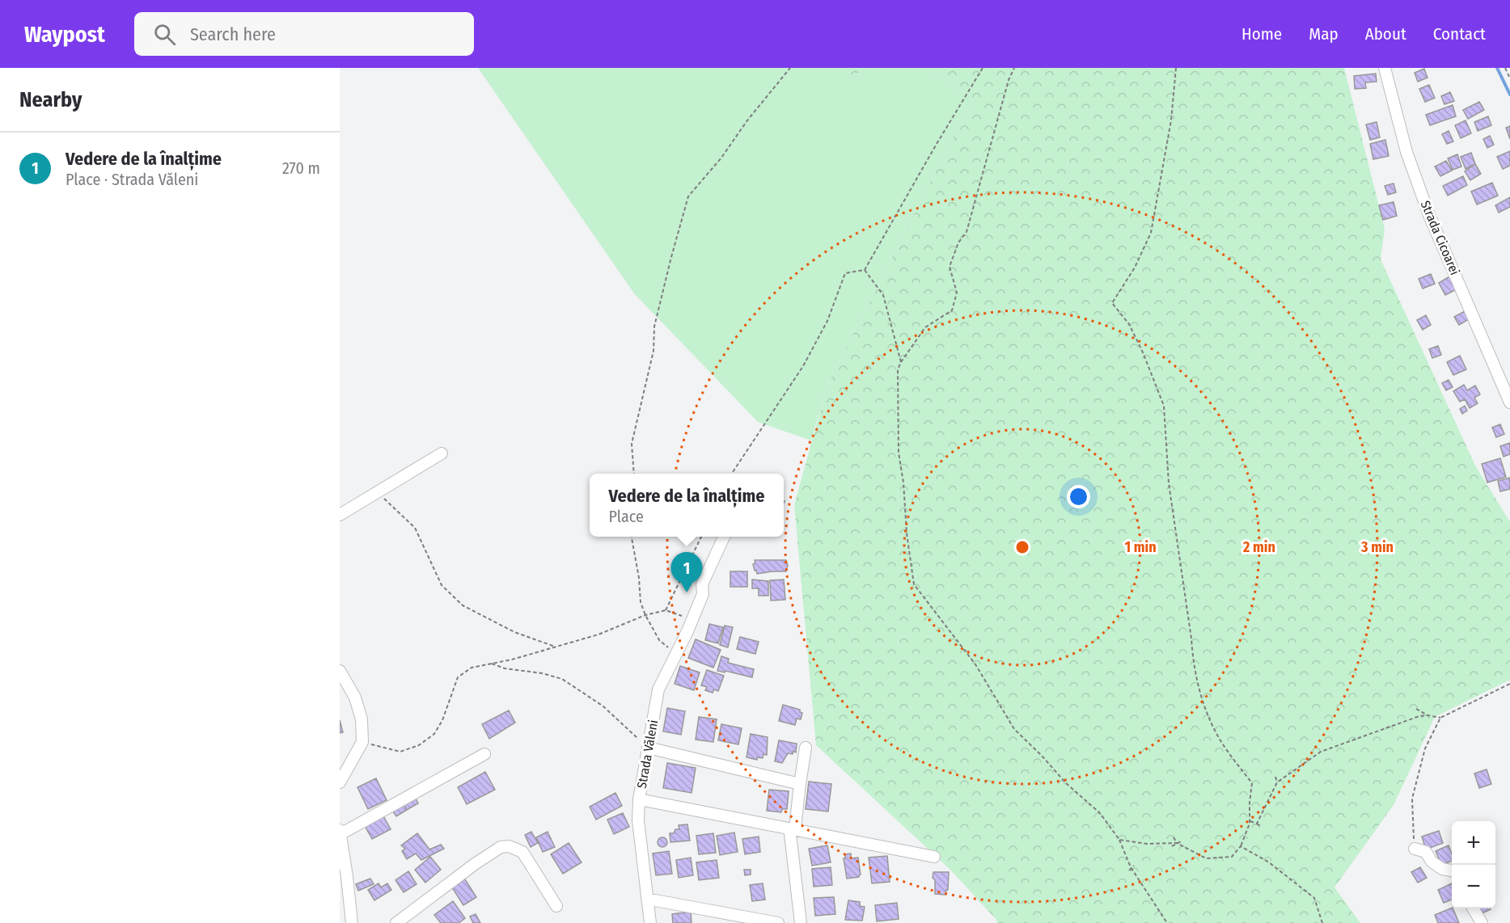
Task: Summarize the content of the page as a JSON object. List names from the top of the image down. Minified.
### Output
{"streets":{"street":["Strada Cicoarei","Strada Văleni"]},"page":{"header":"Waypost","search":"Search here","nav":["Home","Map","About","Contact"],"heading":"Nearby","list":[{"mark":"1","name":"Vedere de la înalțime","note":"Place · Strada Văleni","value":"270 m"}],"popup":["Vedere de la înalțime","Place"],"pins":"1","map_buttons":["+","−"]},"rings":["1 min","2 min","3 min"]}
